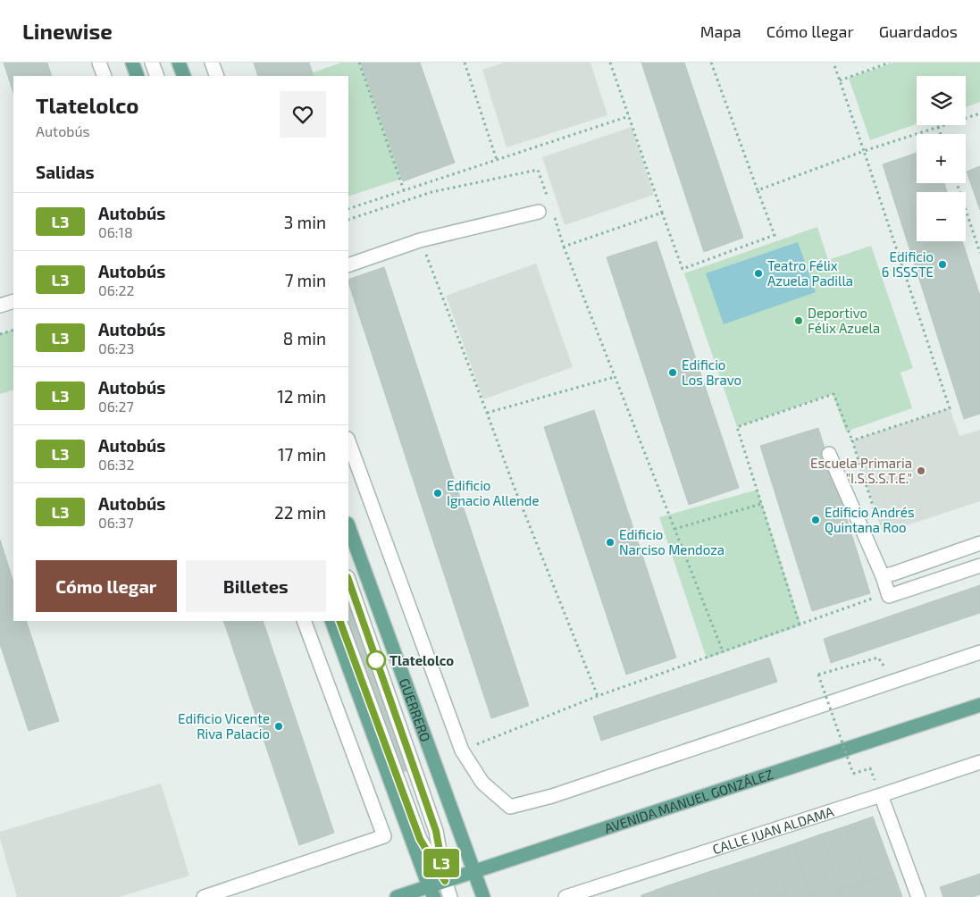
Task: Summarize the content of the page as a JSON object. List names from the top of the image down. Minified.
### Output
{"streets":{"main road":["GUERRERO","AVENIDA MANUEL GONZÁLEZ"],"street":["CALLE JUAN ALDAMA"]},"crossings":[["GUERRERO","AVENIDA MANUEL GONZÁLEZ"]],"places":["Edificio 6 ISSSTE","Teatro Félix Azuela Padilla","Deportivo Félix Azuela","Edificio Los Bravo","Escuela Primaria \"I.S.S.S.T.E.\"","Edificio Ignacio Allende","Edificio Andrés Quintana Roo","Edificio Narciso Mendoza","Tlatelolco","Edificio Vicente Riva Palacio"],"lines":["bus line L3"],"page":{"header":"Linewise","nav":["Mapa","Cómo llegar","Guardados"],"on_map":"L3","map_buttons":["+","−"],"heading":[["Tlatelolco","Autobús"],"Salidas"],"list":[{"mark":"L3","name":"Autobús","note":"06:18","value":"3 min"},{"mark":"L3","name":"Autobús","note":"06:22","value":"7 min"},{"mark":"L3","name":"Autobús","note":"06:23","value":"8 min"},{"mark":"L3","name":"Autobús","note":"06:27","value":"12 min"},{"mark":"L3","name":"Autobús","note":"06:32","value":"17 min"},{"mark":"L3","name":"Autobús","note":"06:37","value":"22 min"}],"buttons":["Cómo llegar","Billetes"]}}
